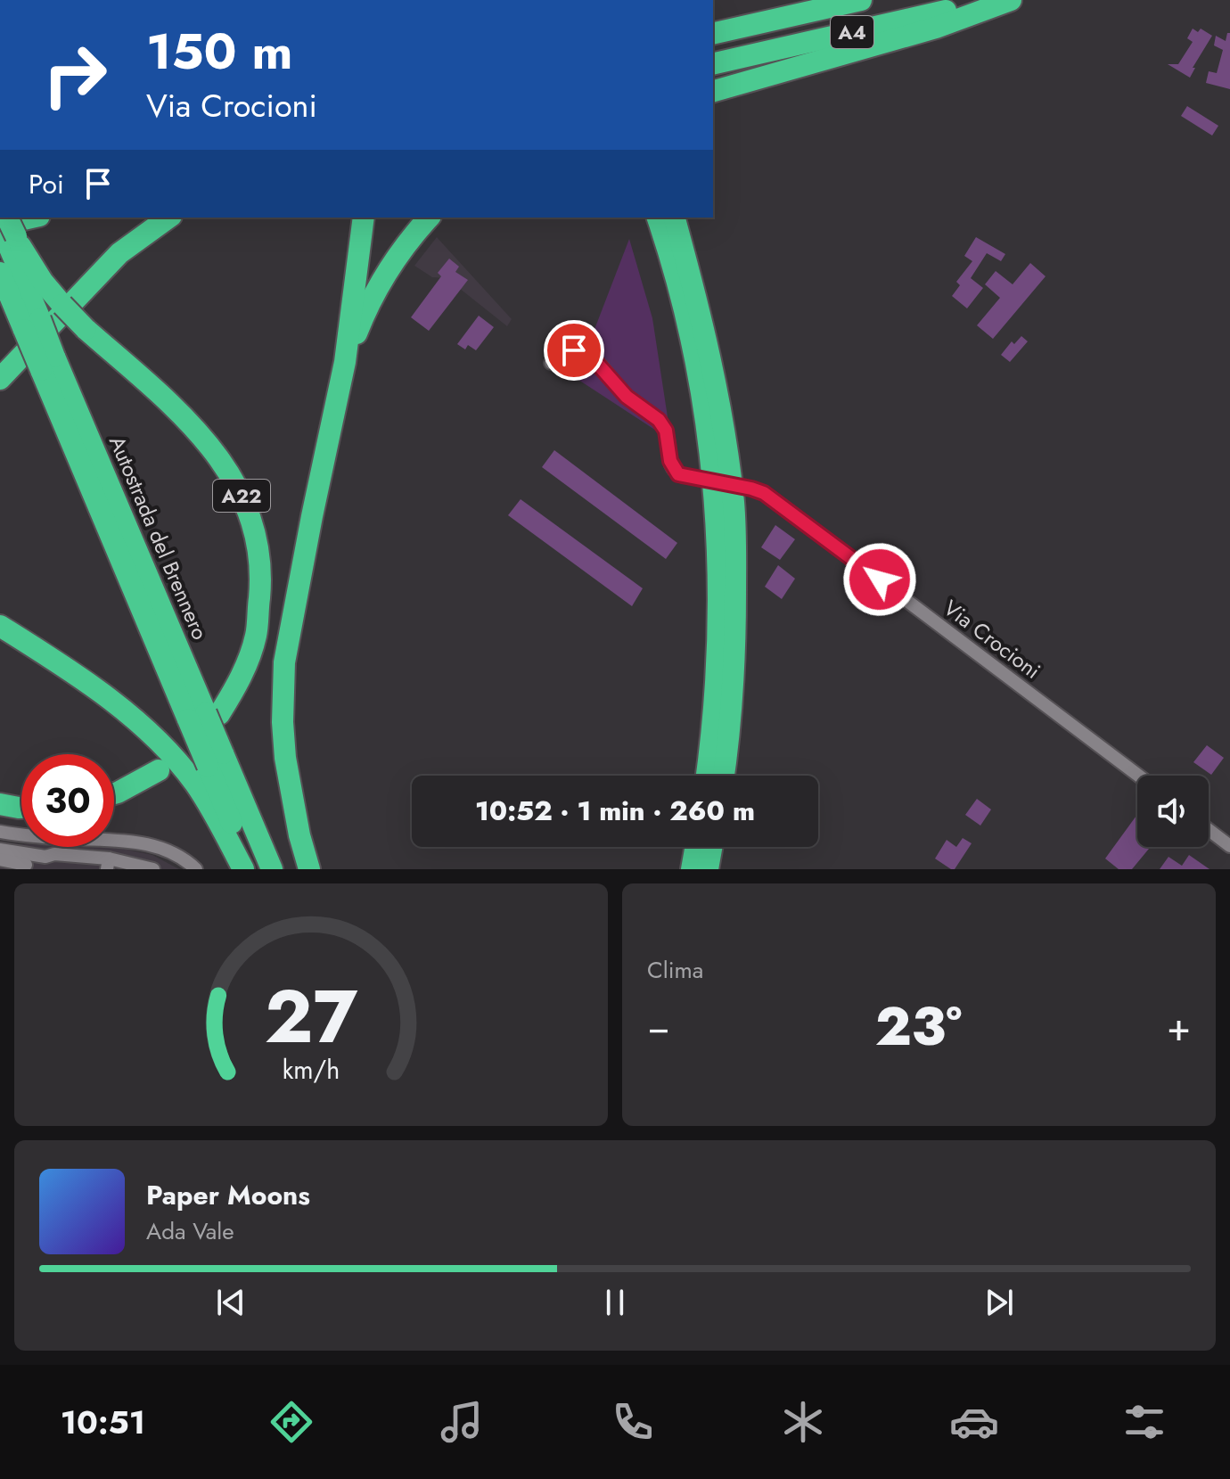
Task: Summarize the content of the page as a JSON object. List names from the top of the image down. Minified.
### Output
{"streets":{"highway":["A4","A22","Autostrada del Brennero"],"street":["Via Crocioni"]},"crossings":[["A22","Autostrada del Brennero"]],"page":{"turn":["150 m","Via Crocioni"],"then":"Poi","limit":"30","trip":"10:52 · 1 min · 260 m","tile":"Clima","heat":["−","23°","+"],"song":["Paper Moons","Ada Vale"],"tabs":"10:51","gauge":["27","km/h"]}}
